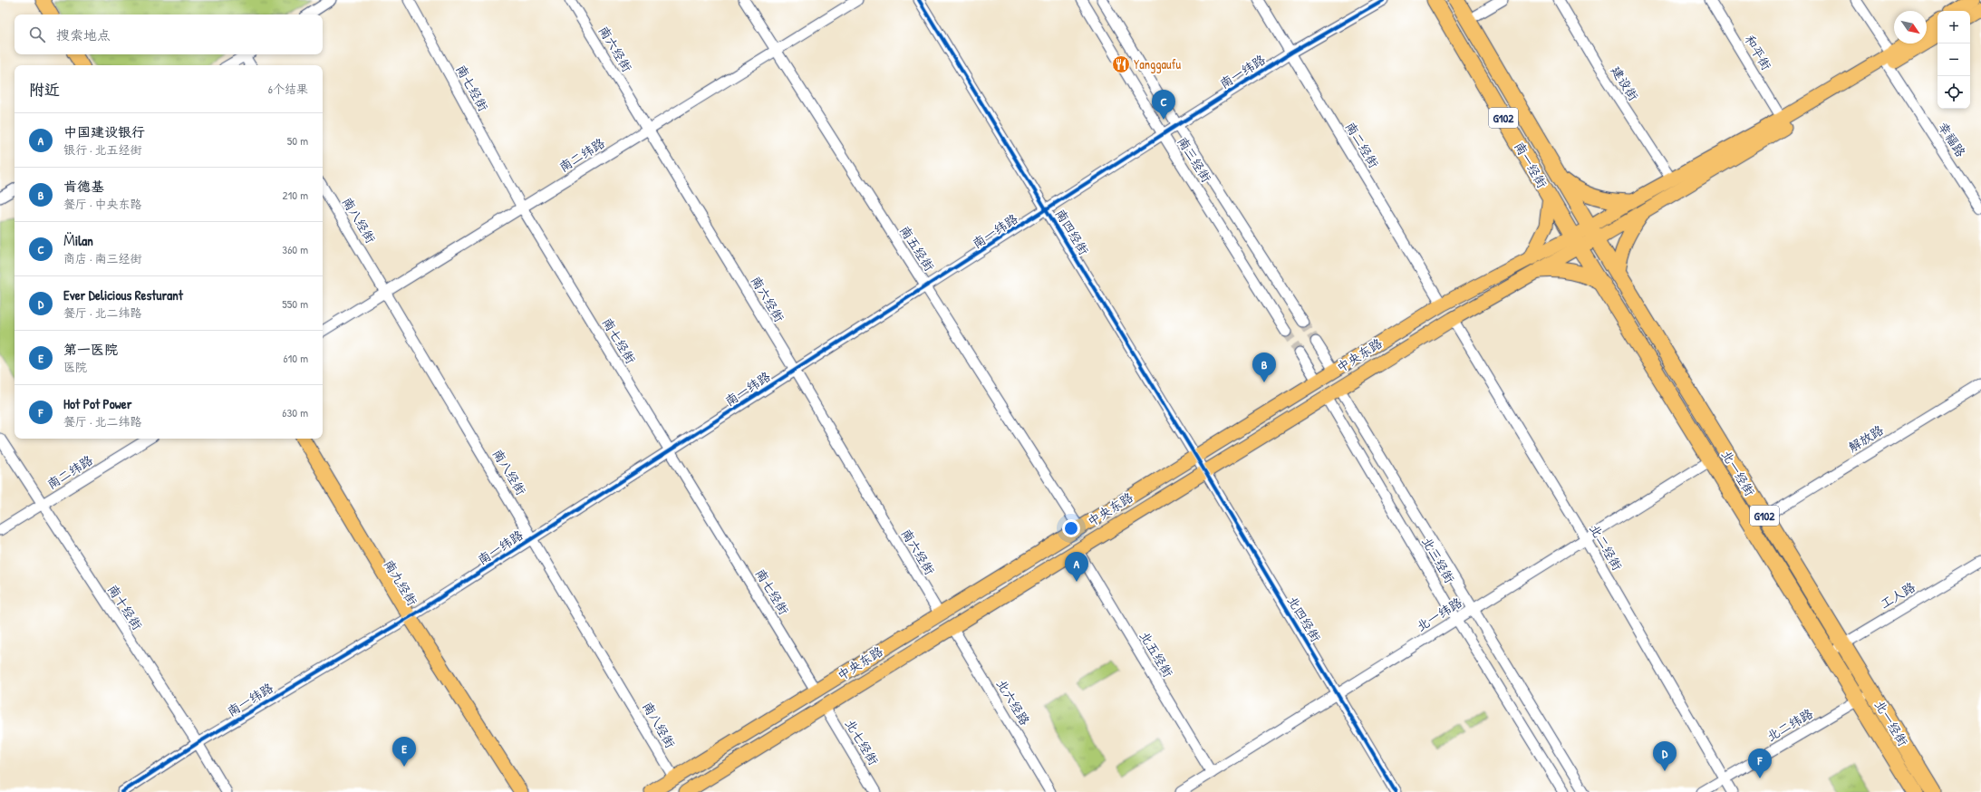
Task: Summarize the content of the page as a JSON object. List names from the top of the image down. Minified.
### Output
{"streets":{"highway":["G102","南一经街","北一经街"],"main road":["中央东路","南九经街"],"street":["南六经街","和平街","南一纬路","建设街","南七经街","幸福路","南二经街","南二纬路","南三经街","南八经街","南四经街","南五经街","解放路","北二经街","北三经街","工人路","南十经街","北一纬路","北四经街","北五经街","北六经路","北二纬路","北七经街"]},"crossings":[["南六经街","南一纬路"],["南六经街","南二纬路"],["南六经街","中央东路"],["南一纬路","南七经街"],["南一纬路","南二经街"],["南一纬路","南三经街"],["南一纬路","南八经街"],["南一纬路","南四经街"],["南一纬路","南五经街"],["南一纬路","南九经街"],["南一纬路","南十经街"],["南七经街","南二纬路"],["南七经街","中央东路"],["南二经街","中央东路"],["南二纬路","南八经街"],["南二纬路","南五经街"],["南二纬路","南十经街"],["南一经街","中央东路"],["南一经街","北一经街"],["南八经街","中央东路"],["南四经街","中央东路"],["南四经街","北四经街"],["南五经街","中央东路"],["中央东路","北一经街"],["中央东路","北二经街"],["中央东路","北三经街"],["中央东路","北四经街"],["中央东路","北五经街"],["中央东路","北六经路"],["中央东路","北七经街"],["解放路","北一经街"],["北一经街","工人路"],["北一经街","北一纬路"],["北一经街","北二纬路"],["北二经街","北一纬路"],["北二经街","北二纬路"],["北三经街","北一纬路"],["北一纬路","北四经街"],["北一纬路","北五经街"]],"places":{"restaurant":["Yanggaufu"]},"north":"bottom right","page":{"map_buttons":["+","−"],"search":"搜索地点","heading":["附近","6个结果"],"pins":["C","B","A","E","D","F"],"list":[{"mark":"A","name":"中国建设银行","note":"银行 · 北五经街","value":"50 m"},{"mark":"B","name":"肯德基","note":"餐厅 · 中央东路","value":"210 m"},{"mark":"C","name":"M̈ilan","note":"商店 · 南三经街","value":"360 m"},{"mark":"D","name":"Ever Delicious Resturant","note":"餐厅 · 北二纬路","value":"550 m"},{"mark":"E","name":"第一医院","note":"医院","value":"610 m"},{"mark":"F","name":"Hot Pot Power","note":"餐厅 · 北二纬路","value":"630 m"}]}}
